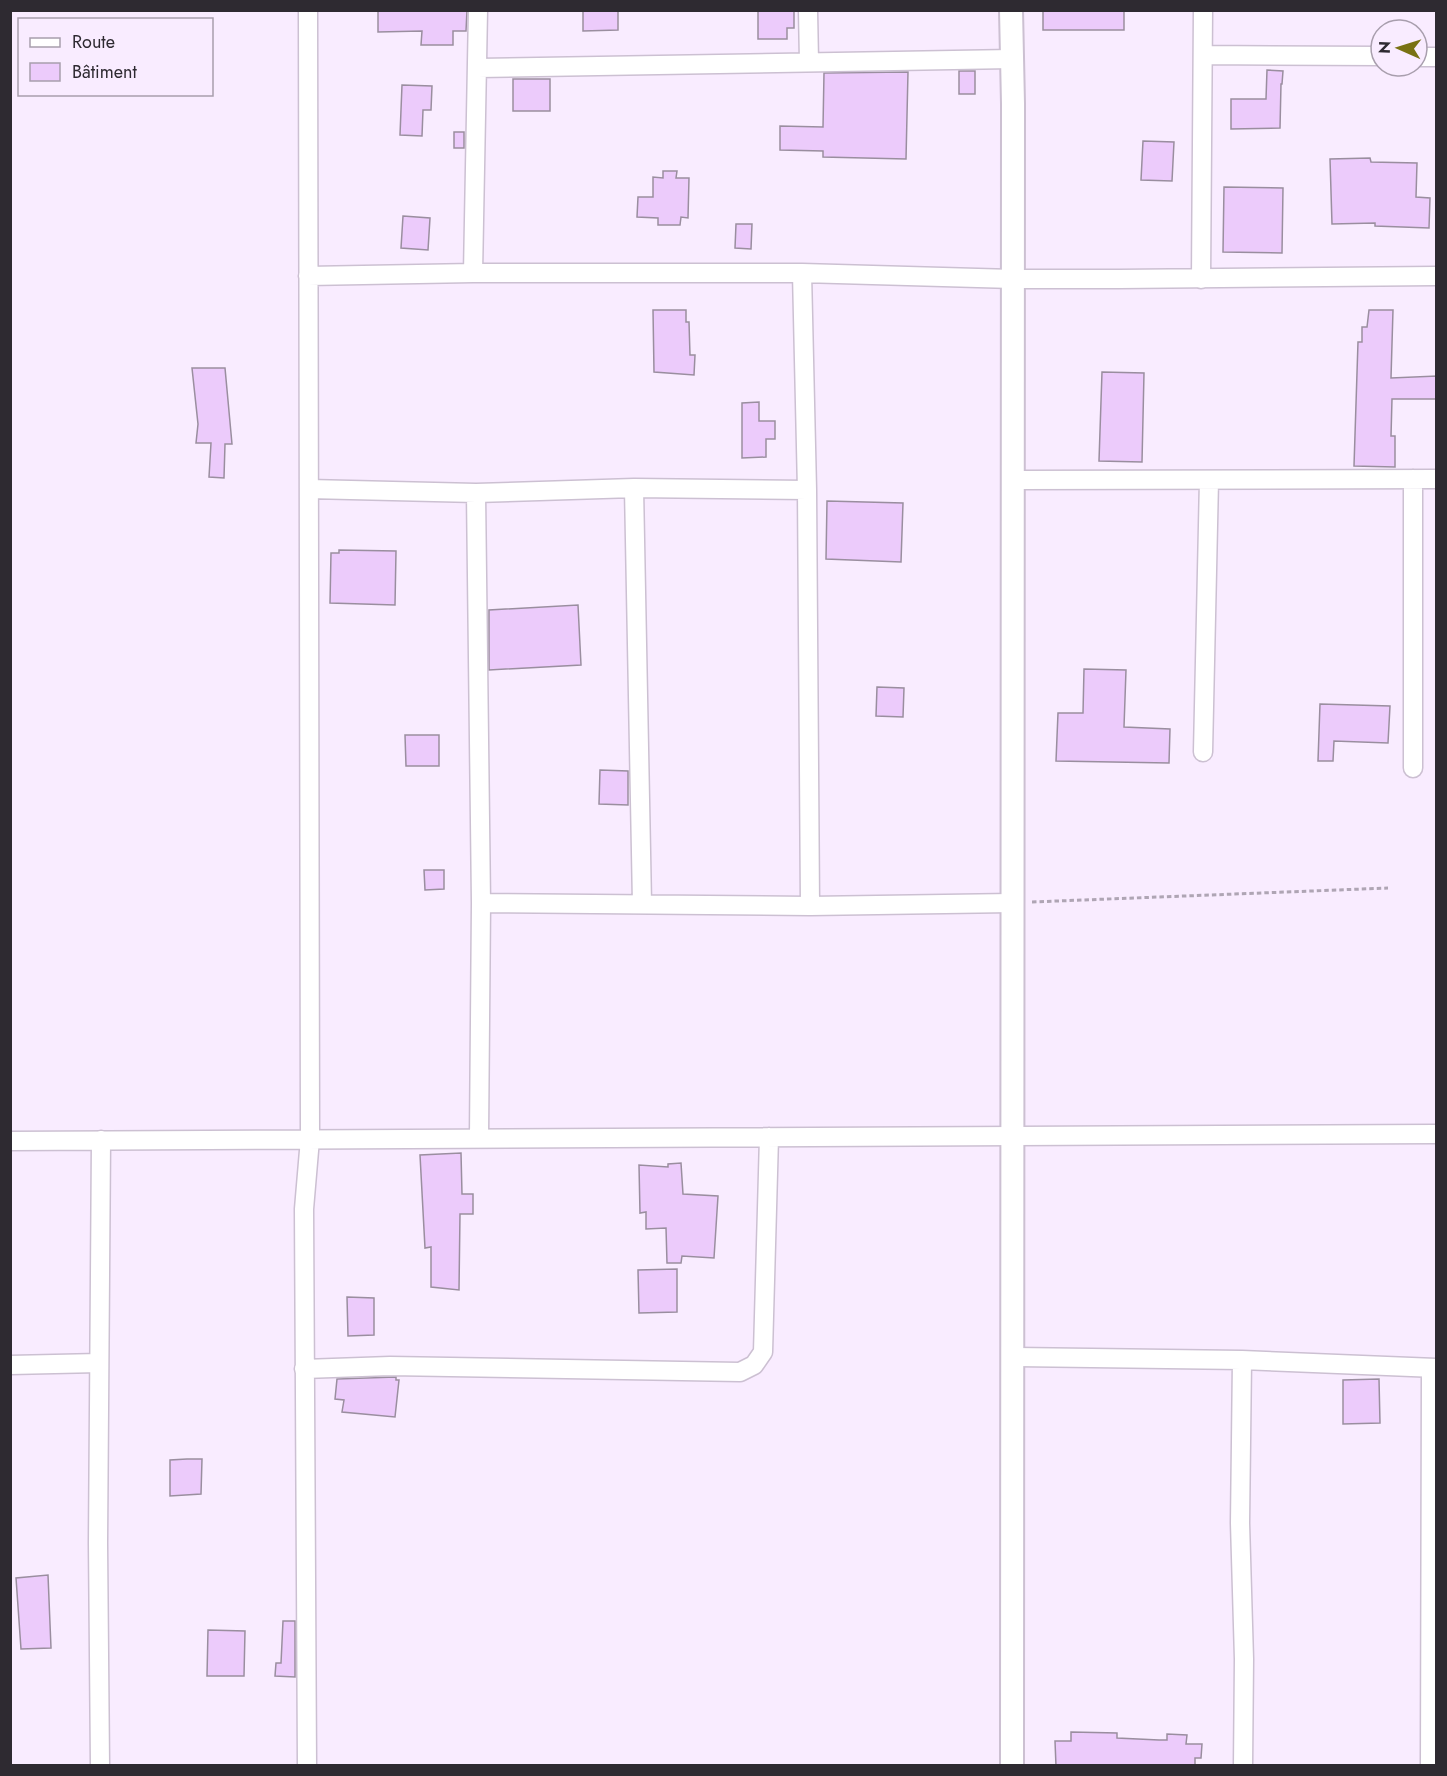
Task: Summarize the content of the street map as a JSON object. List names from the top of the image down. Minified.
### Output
{"legend":["Route","Bâtiment"],"north":"left"}
